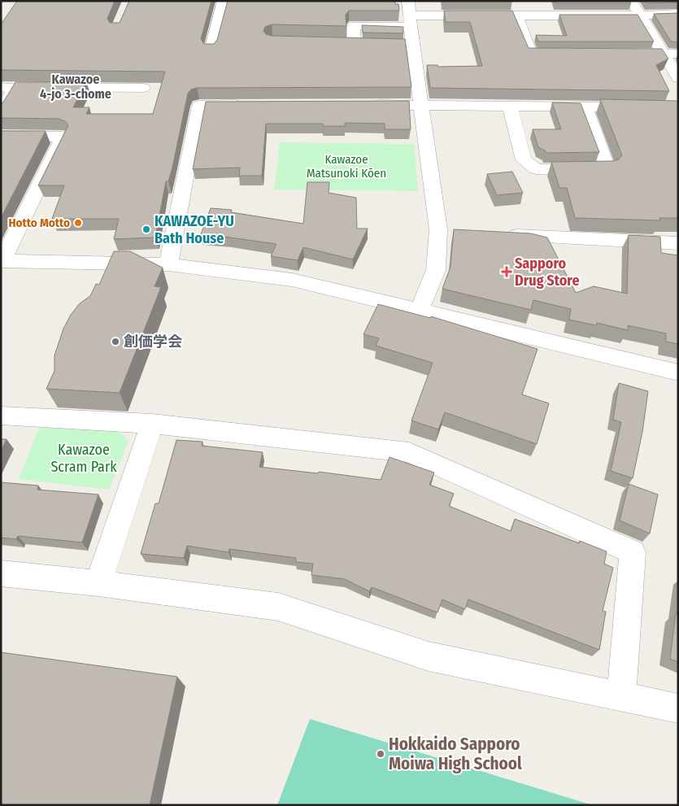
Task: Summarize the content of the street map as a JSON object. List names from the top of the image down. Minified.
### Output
{"districts":["Kawazoe 4-jo 3-chome"],"parks":["Kawazoe Matsunoki Kōen","Kawazoe Scram Park"],"places":{"other":["Hotto Motto","KAWAZOE-YU Bath House","創価学会","Hokkaido Sapporo Moiwa High School"],"health":["Sapporo Drug Store"]}}
